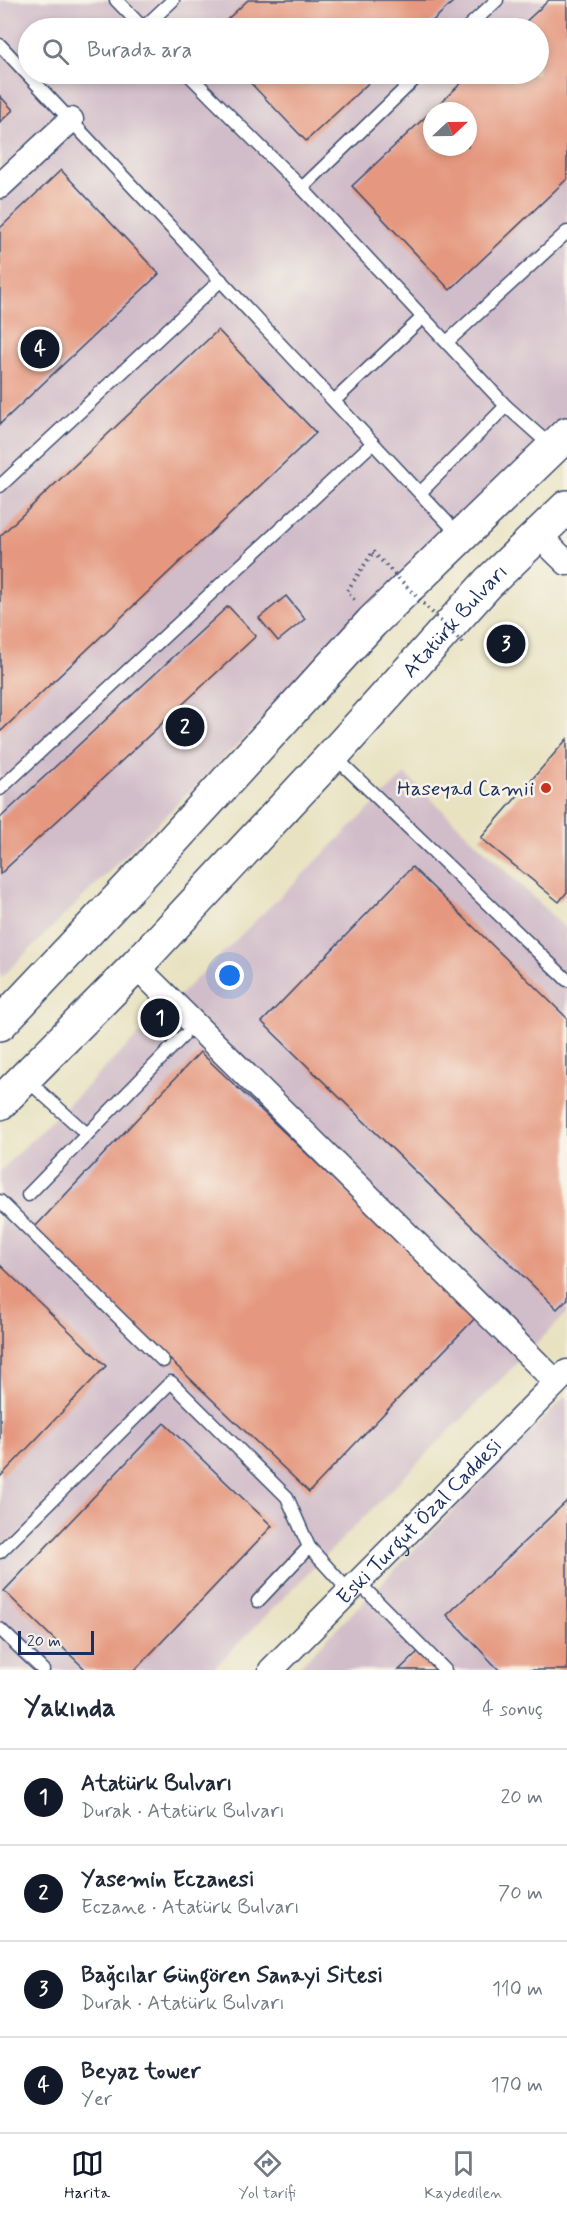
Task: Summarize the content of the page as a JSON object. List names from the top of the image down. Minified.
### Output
{"streets":{"main road":["Atatürk Bulvarı"],"street":["Eski Turgut Özal Caddesi"]},"places":["Haseyad Camii"],"scale_bar":"20 m","north":"right","page":{"search":"Burada ara","pins":["4","3","2","1"],"scale":"20 m","heading":["Yakında","4 sonuç"],"list":[{"mark":"1","name":"Atatürk Bulvarı","note":"Durak · Atatürk Bulvarı","value":"20 m"},{"mark":"2","name":"Yasemin Eczanesi","note":"Eczane · Atatürk Bulvarı","value":"70 m"},{"mark":"3","name":"Bağcılar Güngören Sanayi Sitesi","note":"Durak · Atatürk Bulvarı","value":"110 m"},{"mark":"4","name":"Beyaz tower","note":"Yer","value":"170 m"}],"nav":["Harita","Yol tarifi","Kaydedilen"]}}
